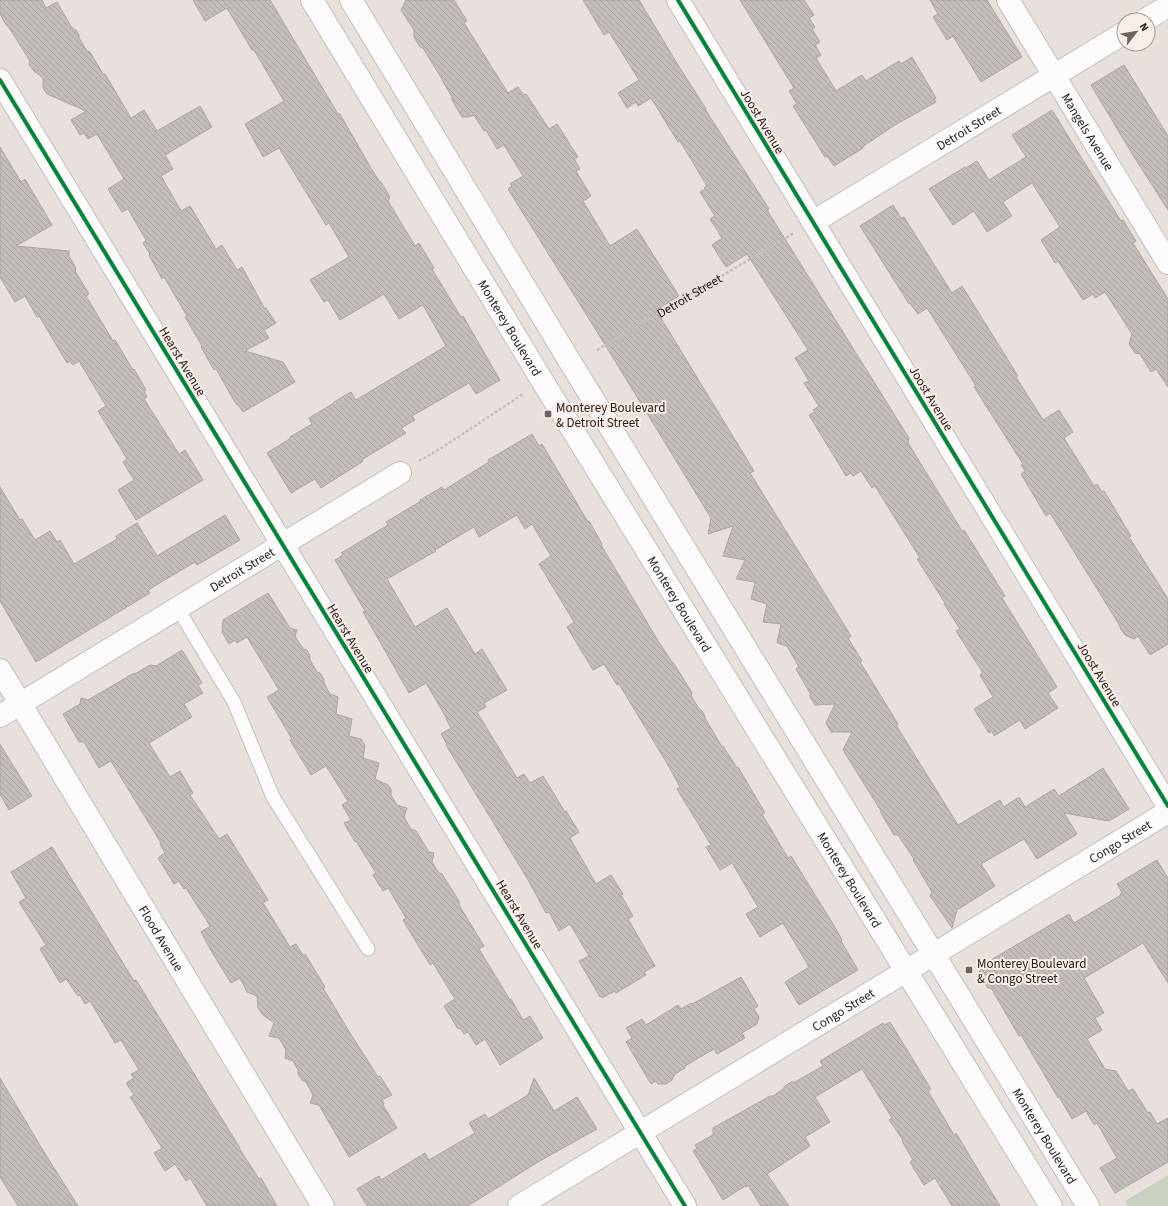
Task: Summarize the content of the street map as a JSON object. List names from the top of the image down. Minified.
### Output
{"streets":{"street":["Joost Avenue","Detroit Street","Mangels Avenue","Monterey Boulevard","Hearst Avenue","Congo Street","Flood Avenue"]},"crossings":[["Joost Avenue","Detroit Street"],["Detroit Street","Mangels Avenue"],["Detroit Street","Hearst Avenue"],["Detroit Street","Flood Avenue"],["Monterey Boulevard","Congo Street"],["Hearst Avenue","Congo Street"]],"places":{"transit":["Monterey Boulevard & Detroit Street","Monterey Boulevard & Congo Street"]},"north":"top right"}
